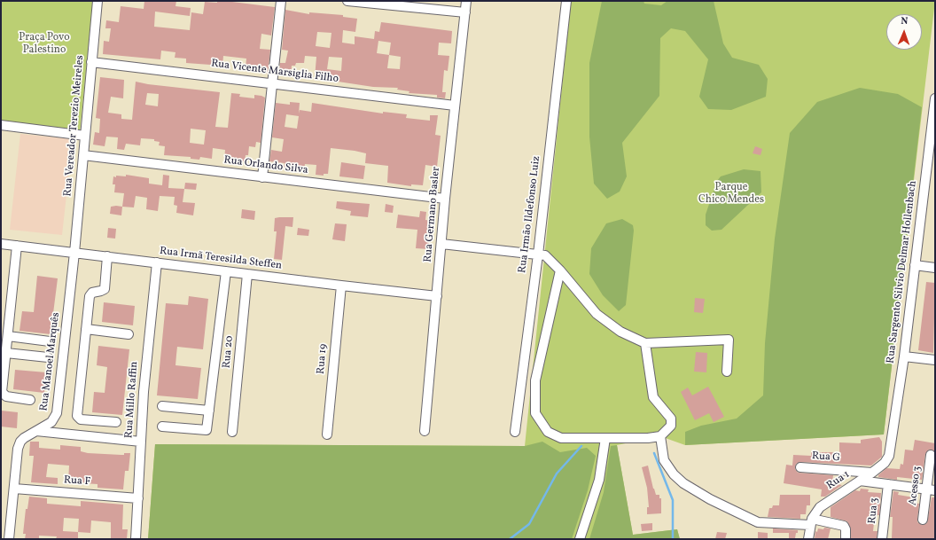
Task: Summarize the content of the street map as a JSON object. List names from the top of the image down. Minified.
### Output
{"streets":{"street":["Rua Vicente Marsiglia Filho","Rua Vereador Terezio Meireles","Rua Orlando Silva","Rua Germano Basler","Rua Irmão Ildefonso Luiz","Rua Irmã Teresilda Steffen","Rua Sargento Silvio Delmar Hollenbach","Rua 20","Rua 19","Rua Manoel Marquês","Rua Millo Raffin","Rua G","Rua 1","Rua F","Acesso 3","Rua 3"]},"crossings":[["Rua Vicente Marsiglia Filho","Rua Vereador Terezio Meireles"],["Rua Vicente Marsiglia Filho","Rua Germano Basler"],["Rua Vereador Terezio Meireles","Rua Orlando Silva"],["Rua Vereador Terezio Meireles","Rua Irmã Teresilda Steffen"],["Rua Vereador Terezio Meireles","Rua Manoel Marquês"],["Rua Orlando Silva","Rua Germano Basler"],["Rua Germano Basler","Rua Irmã Teresilda Steffen"],["Rua Irmã Teresilda Steffen","Rua 20"],["Rua Irmã Teresilda Steffen","Rua 19"],["Rua Irmã Teresilda Steffen","Rua Manoel Marquês"],["Rua Irmã Teresilda Steffen","Rua Millo Raffin"],["Rua Sargento Silvio Delmar Hollenbach","Rua 1"],["Rua Manoel Marquês","Rua F"],["Rua Millo Raffin","Rua F"],["Rua G","Rua 1"]],"parks":["Praça Povo Palestino","Parque Chico Mendes"],"north":"top"}
